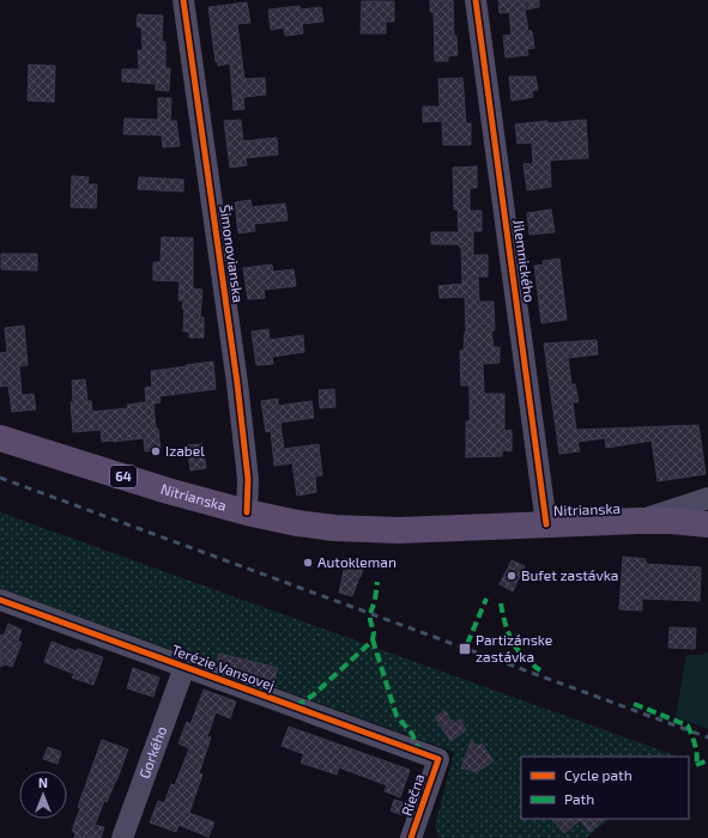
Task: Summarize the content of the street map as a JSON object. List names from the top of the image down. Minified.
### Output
{"streets":{"main road":["64","Nitrianska"],"street":["Šimonovianska","Jilemnického","Terézie Vansovej","Gorkého","Riečna"]},"crossings":[["Šimonovianska","Nitrianska"],["Jilemnického","Nitrianska"],["Terézie Vansovej","Gorkého"],["Terézie Vansovej","Riečna"]],"places":{"other":["Izabel","Autokleman","Bufet zastávka"],"transit":["Partizánske zastávka"]},"legend":["Cycle path","Path"],"north":"top"}
